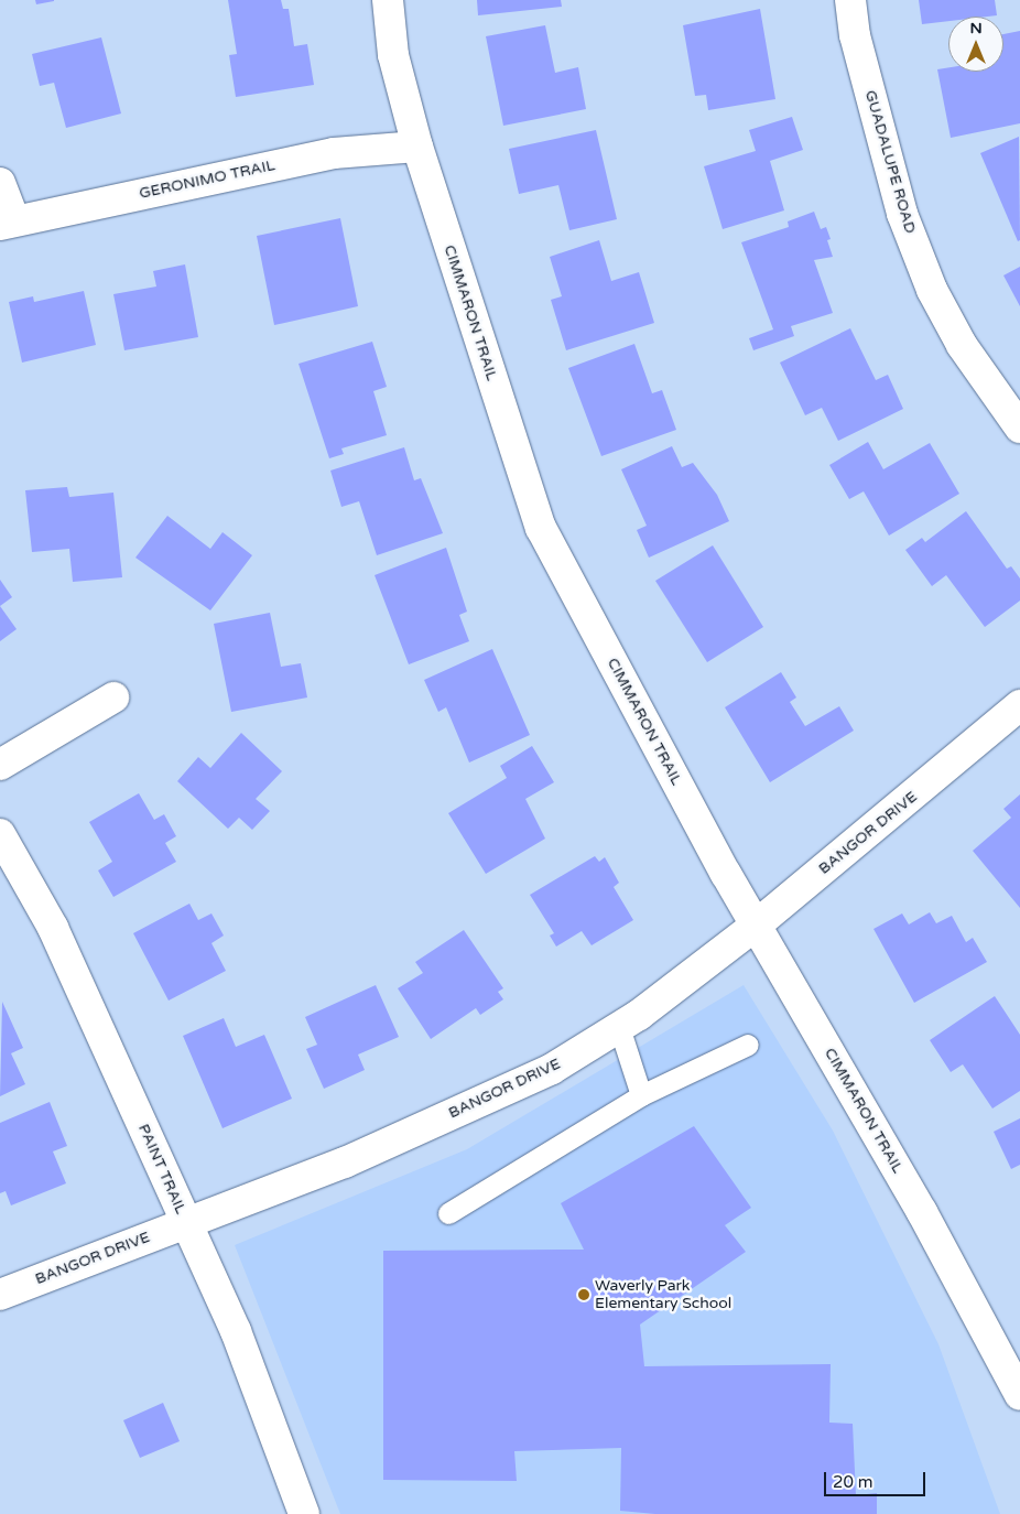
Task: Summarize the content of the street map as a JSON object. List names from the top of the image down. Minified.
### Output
{"streets":{"street":["GUADALUPE ROAD","GERONIMO TRAIL","CIMMARON TRAIL","BANGOR DRIVE","PAINT TRAIL"]},"crossings":[["GERONIMO TRAIL","CIMMARON TRAIL"],["CIMMARON TRAIL","BANGOR DRIVE"],["BANGOR DRIVE","PAINT TRAIL"]],"places":["Waverly Park Elementary School"],"scale_bar":"20 m","north":"top"}
